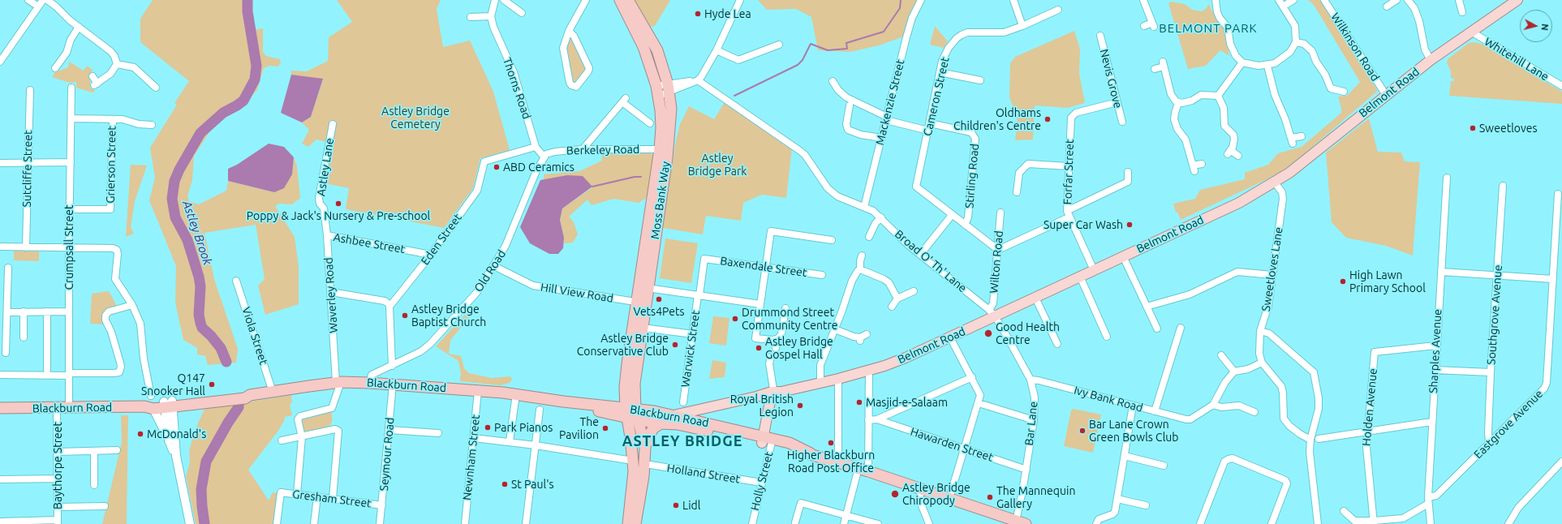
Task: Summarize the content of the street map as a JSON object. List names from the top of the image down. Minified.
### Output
{"streets":{"highway":["Moss Bank Way","Blackburn Road"],"main road":["Belmont Road"],"street":["Wilkinson Road","Whitehill Lane","Nevis Grove","Thorns Road","Cameron Street","Mackenzie Street","Berkeley Road","Grierson Street","Astley Lane","Sutcliffe Street","Forfar Street","Stirling Road","Eden Street","Ashbee Street","Crumpsall Street","Broad O' Th' Lane","Wilton Road","Baxendale Street","Sweetloves Lane","Old Road","Hill View Road","Waverley Road","Southgrove Avenue","Viola Street","Warwick Street","Sharples Avenue","Ivy Bank Road","Holden Avenue","Bar Lane","Eastgrove Avenue","Hawarden Street","Seymour Road","Newnham Street","Baythorpe Street","Holland Street","Holly Street","Gresham Street"]},"crossings":[["Wilkinson Road","Belmont Road"],["Whitehill Lane","Belmont Road"],["Nevis Grove","Forfar Street"],["Thorns Road","Berkeley Road"],["Thorns Road","Eden Street"],["Thorns Road","Old Road"],["Belmont Road","Forfar Street"],["Belmont Road","Broad O' Th' Lane"],["Belmont Road","Wilton Road"],["Belmont Road","Sweetloves Lane"],["Belmont Road","Bar Lane"],["Cameron Street","Stirling Road"],["Mackenzie Street","Broad O' Th' Lane"],["Berkeley Road","Moss Bank Way"],["Berkeley Road","Old Road"],["Grierson Street","Crumpsall Street"],["Astley Lane","Waverley Road"],["Moss Bank Way","Hill View Road"],["Moss Bank Way","Blackburn Road"],["Eden Street","Ashbee Street"],["Ashbee Street","Waverley Road"],["Crumpsall Street","Blackburn Road"],["Broad O' Th' Lane","Wilton Road"],["Broad O' Th' Lane","Bar Lane"],["Wilton Road","Bar Lane"],["Baxendale Street","Warwick Street"],["Old Road","Hill View Road"],["Old Road","Blackburn Road"],["Waverley Road","Blackburn Road"],["Southgrove Avenue","Eastgrove Avenue"],["Viola Street","Blackburn Road"],["Sharples Avenue","Holden Avenue"],["Sharples Avenue","Eastgrove Avenue"],["Blackburn Road","Bar Lane"],["Blackburn Road","Seymour Road"],["Blackburn Road","Newnham Street"],["Blackburn Road","Baythorpe Street"],["Blackburn Road","Holly Street"],["Ivy Bank Road","Bar Lane"],["Holden Avenue","Eastgrove Avenue"],["Bar Lane","Hawarden Street"],["Seymour Road","Gresham Street"],["Holland Street","Holly Street"]],"districts":["BELMONT PARK","ASTLEY BRIDGE"],"water":["Astley Brook"],"parks":["Astley Bridge Cemetery","Astley Bridge Park"],"places":["Hyde Lea","Oldhams Children's Centre","Sweetloves","ABD Ceramics","Poppy & Jack's Nursery & Pre-school","Super Car Wash","High Lawn Primary School","Vets4Pets","Astley Bridge Baptist Church","Drummond Street Community Centre","Good Health Centre","Astley Bridge Conservative Club","Astley Bridge Gospel Hall","Q147 Snooker Hall","Masjid-e-Salaam","Royal British Legion","Park Pianos","The Pavilion","Bar Lane Crown Green Bowls Club","McDonald's","Higher Blackburn Road Post Office","St Paul's","Astley Bridge Chiropody","The Mannequin Gallery","Lidl"],"north":"right"}
